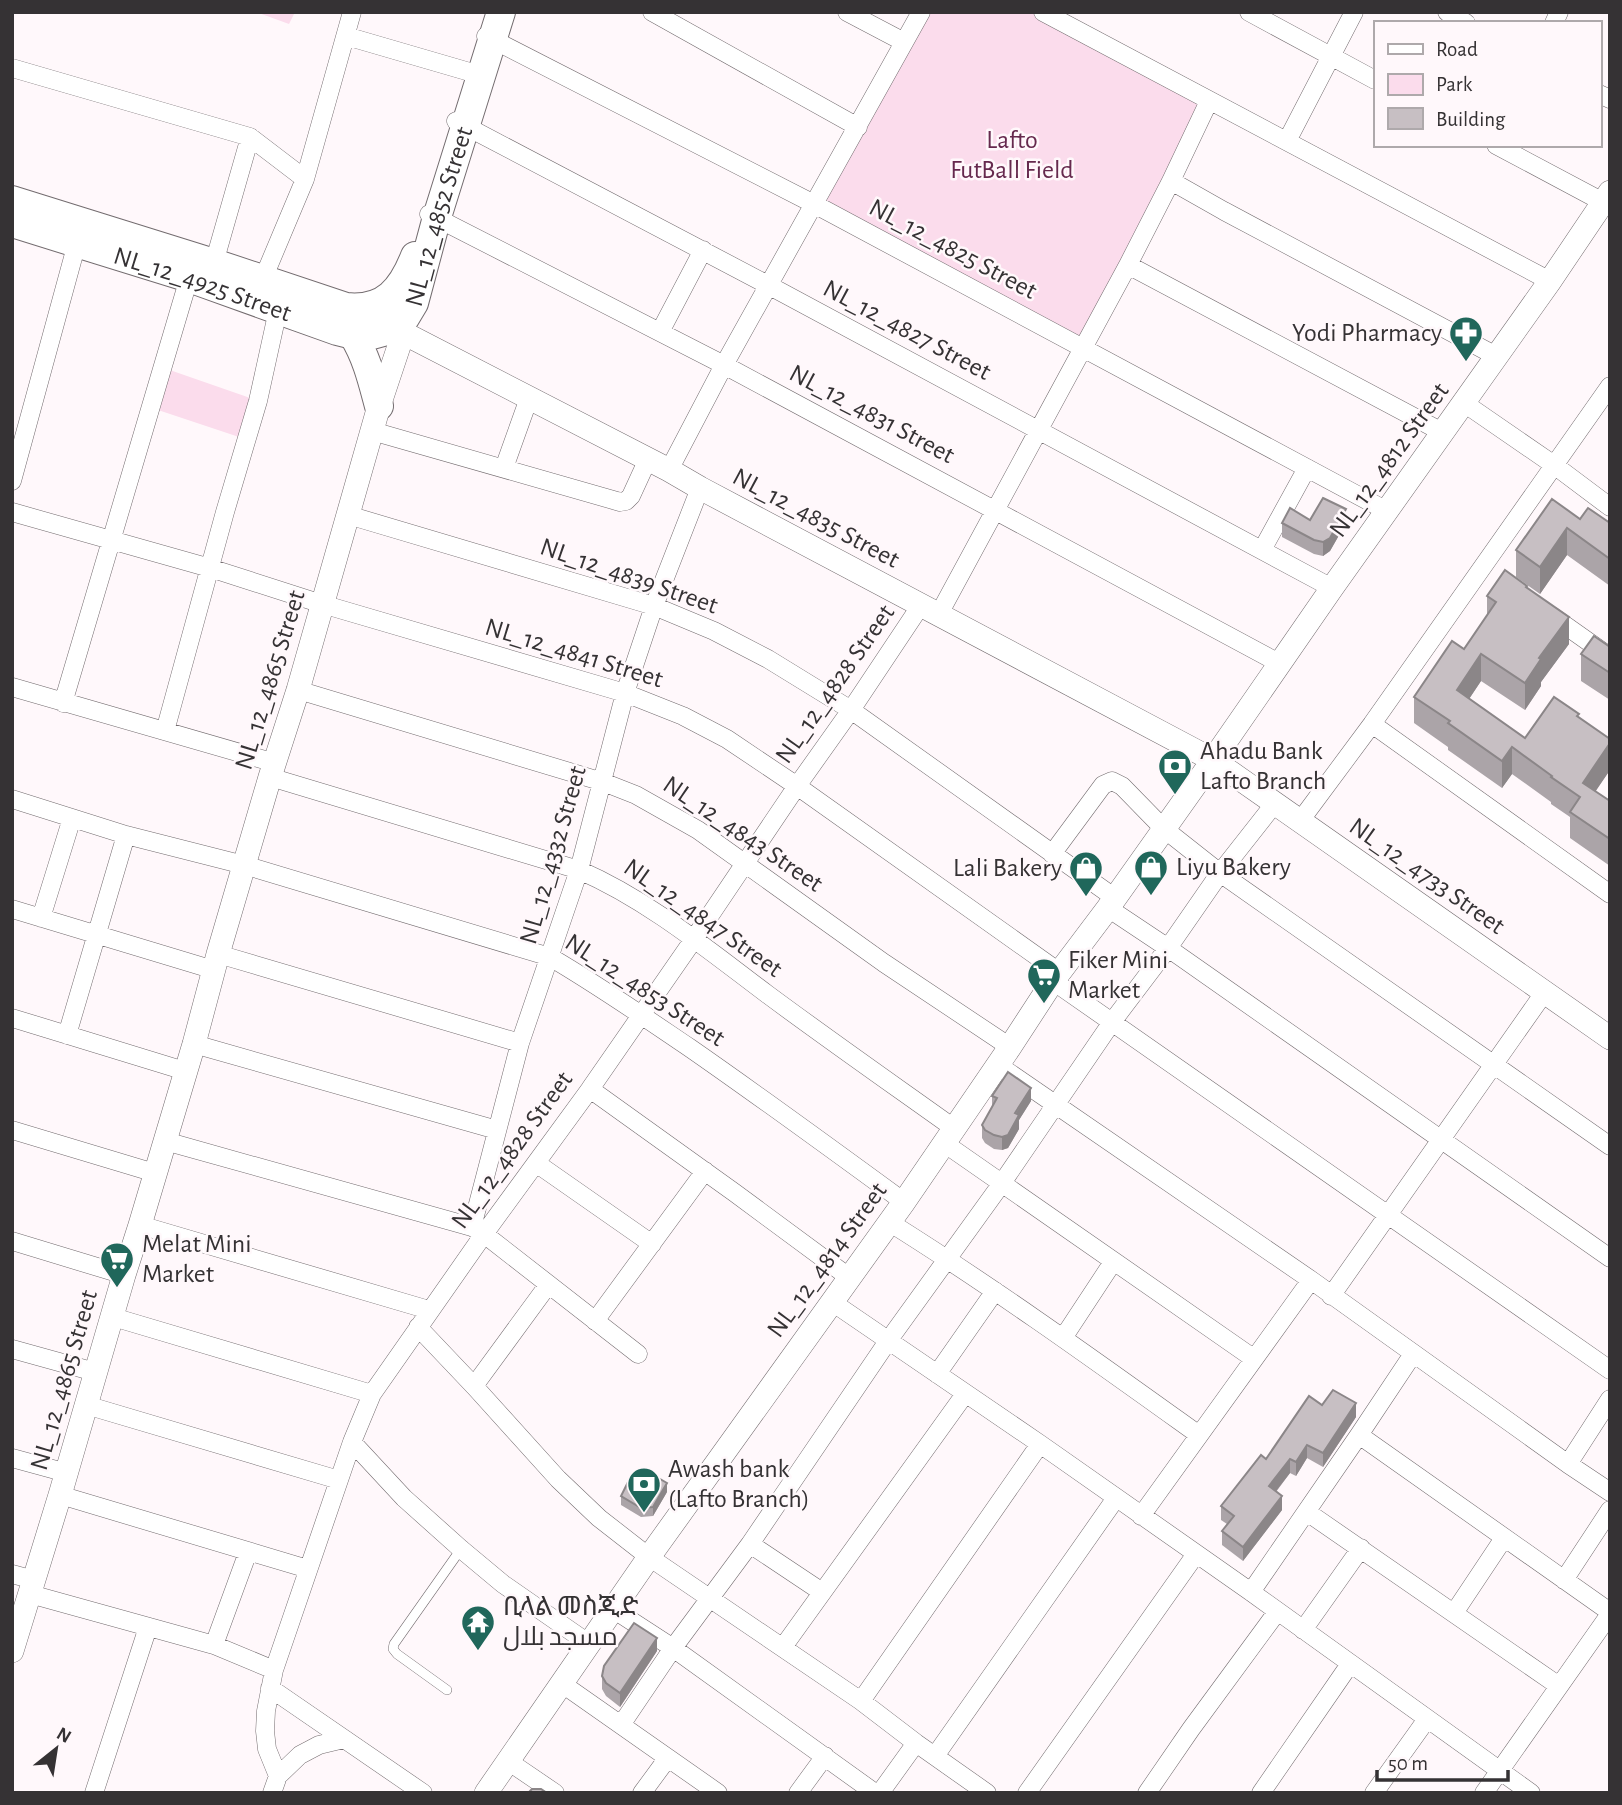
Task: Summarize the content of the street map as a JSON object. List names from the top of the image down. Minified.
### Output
{"streets":{"main road":["NL_12_4852 Street","NL_12_4925 Street"],"street":["NL_12_4825 Street","NL_12_4827 Street","NL_12_4831 Street","NL_12_4812 Street","NL_12_4835 Street","NL_12_4839 Street","NL_12_4841 Street","NL_12_4865 Street","NL_12_4828 Street","NL_12_4843 Street","NL_12_4332 Street","NL_12_4733 Street","NL_12_4847 Street","NL_12_4853 Street","NL_12_4814 Street"]},"crossings":[["NL_12_4852 Street","NL_12_4825 Street"],["NL_12_4852 Street","NL_12_4925 Street"],["NL_12_4852 Street","NL_12_4827 Street"],["NL_12_4852 Street","NL_12_4831 Street"],["NL_12_4852 Street","NL_12_4835 Street"],["NL_12_4852 Street","NL_12_4865 Street"],["NL_12_4825 Street","NL_12_4812 Street"],["NL_12_4825 Street","NL_12_4828 Street"],["NL_12_4925 Street","NL_12_4835 Street"],["NL_12_4925 Street","NL_12_4865 Street"],["NL_12_4827 Street","NL_12_4812 Street"],["NL_12_4827 Street","NL_12_4828 Street"],["NL_12_4831 Street","NL_12_4812 Street"],["NL_12_4831 Street","NL_12_4828 Street"],["NL_12_4812 Street","NL_12_4835 Street"],["NL_12_4812 Street","NL_12_4733 Street"],["NL_12_4812 Street","NL_12_4814 Street"],["NL_12_4835 Street","NL_12_4865 Street"],["NL_12_4835 Street","NL_12_4828 Street"],["NL_12_4835 Street","NL_12_4332 Street"],["NL_12_4835 Street","NL_12_4733 Street"],["NL_12_4835 Street","NL_12_4814 Street"],["NL_12_4839 Street","NL_12_4865 Street"],["NL_12_4839 Street","NL_12_4828 Street"],["NL_12_4839 Street","NL_12_4332 Street"],["NL_12_4839 Street","NL_12_4814 Street"],["NL_12_4841 Street","NL_12_4865 Street"],["NL_12_4841 Street","NL_12_4828 Street"],["NL_12_4841 Street","NL_12_4332 Street"],["NL_12_4841 Street","NL_12_4814 Street"],["NL_12_4865 Street","NL_12_4843 Street"],["NL_12_4865 Street","NL_12_4847 Street"],["NL_12_4865 Street","NL_12_4853 Street"],["NL_12_4828 Street","NL_12_4843 Street"],["NL_12_4828 Street","NL_12_4332 Street"],["NL_12_4828 Street","NL_12_4847 Street"],["NL_12_4828 Street","NL_12_4853 Street"],["NL_12_4843 Street","NL_12_4332 Street"],["NL_12_4843 Street","NL_12_4814 Street"],["NL_12_4332 Street","NL_12_4847 Street"],["NL_12_4332 Street","NL_12_4853 Street"],["NL_12_4733 Street","NL_12_4814 Street"],["NL_12_4847 Street","NL_12_4814 Street"],["NL_12_4853 Street","NL_12_4814 Street"]],"parks":["Lafto FutBall Field"],"places":{"pharmacy":["Yodi Pharmacy"],"bank":["Ahadu Bank Lafto Branch","Awash bank (Lafto Branch)"],"shop":["Liyu Bakery","Lali Bakery"],"supermarket":["Fiker Mini Market","Melat Mini Market"],"temple":["ቢላል መስጂድ مسجد بلال"]},"legend":["Road","Park","Building"],"scale_bar":"50 m","north":"top right"}
